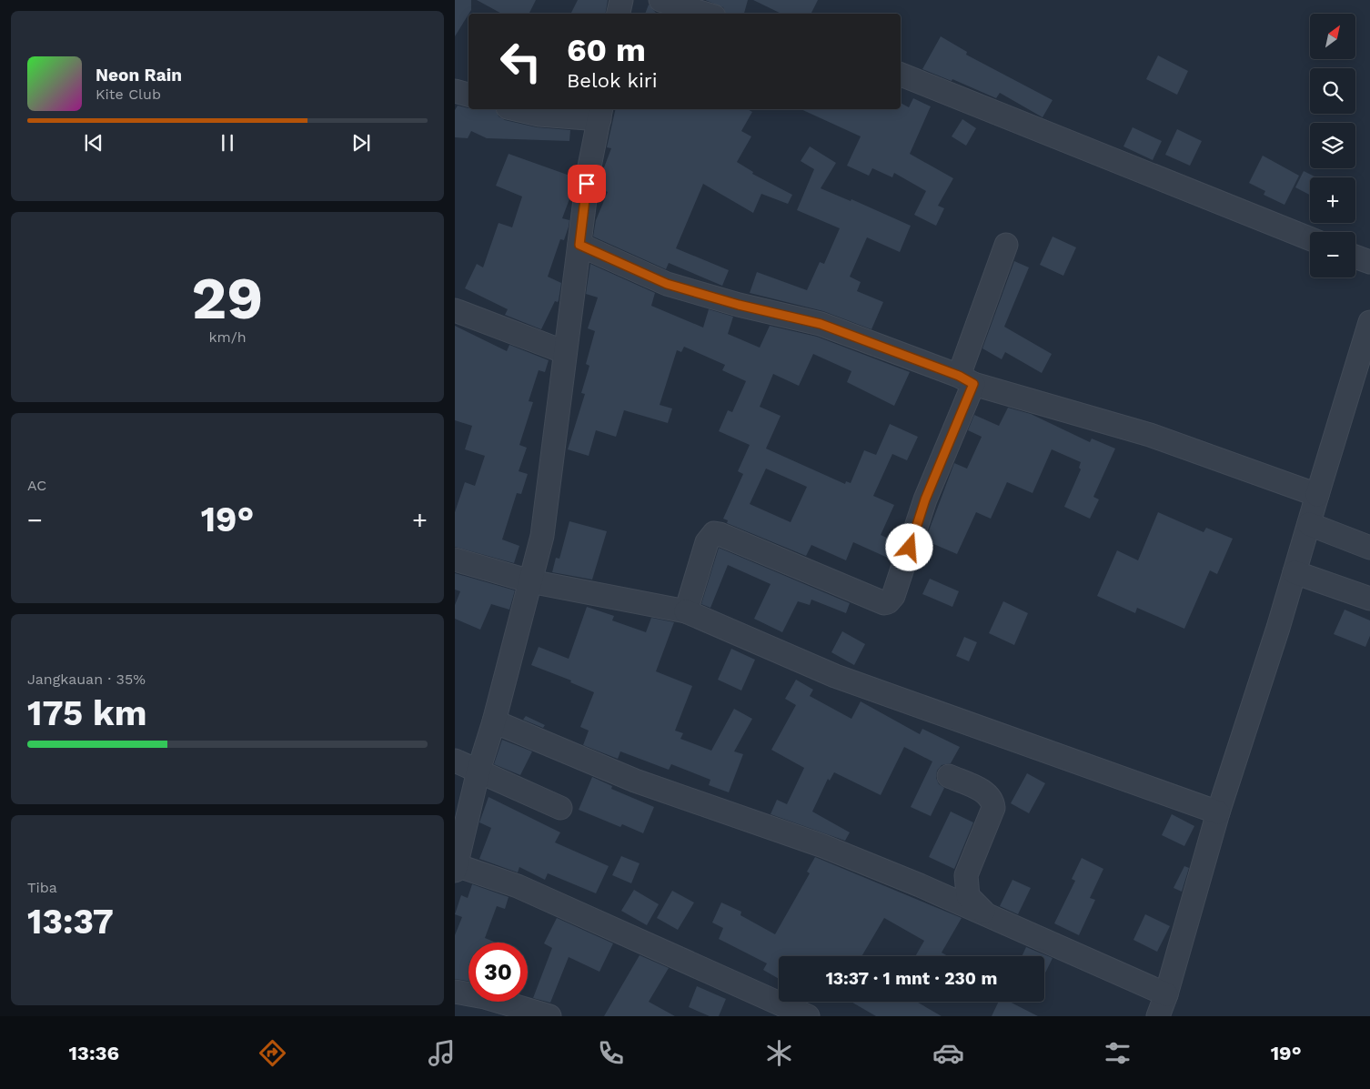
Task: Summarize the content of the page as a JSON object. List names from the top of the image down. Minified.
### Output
{"north":"top right","page":{"map_buttons":["+","−"],"turn":["60 m","Belok kiri"],"song":["Neon Rain","Kite Club"],"tile":[["29","km/h"],"AC",["Jangkauan · 35%","175 km"],["Tiba","13:37"]],"heat":["−","19°","+"],"limit":"30","trip":"13:37 · 1 mnt · 230 m","tabs":["13:36","19°"]}}
